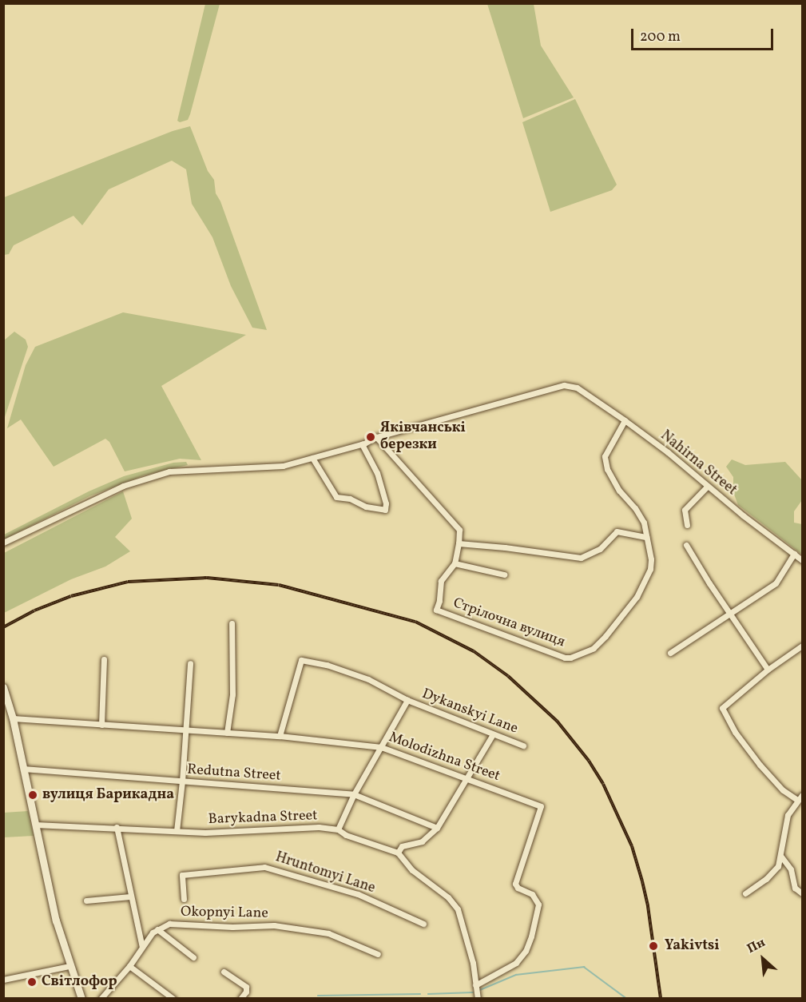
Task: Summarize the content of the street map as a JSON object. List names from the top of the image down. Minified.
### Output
{"streets":{"street":["Nahirna Street","Стрілочна вулиця","Dykanskyi Lane","Molodizhna Street","Redutna Street","Barykadna Street","Hruntomyi Lane","Okopnyi Lane"]},"crossings":[["Nahirna Street","Стрілочна вулиця"]],"places":["Яківчанські березки","вулиця Барикадна","Yakivtsi","Світлофор"],"scale_bar":"200 m","north":"top left"}
